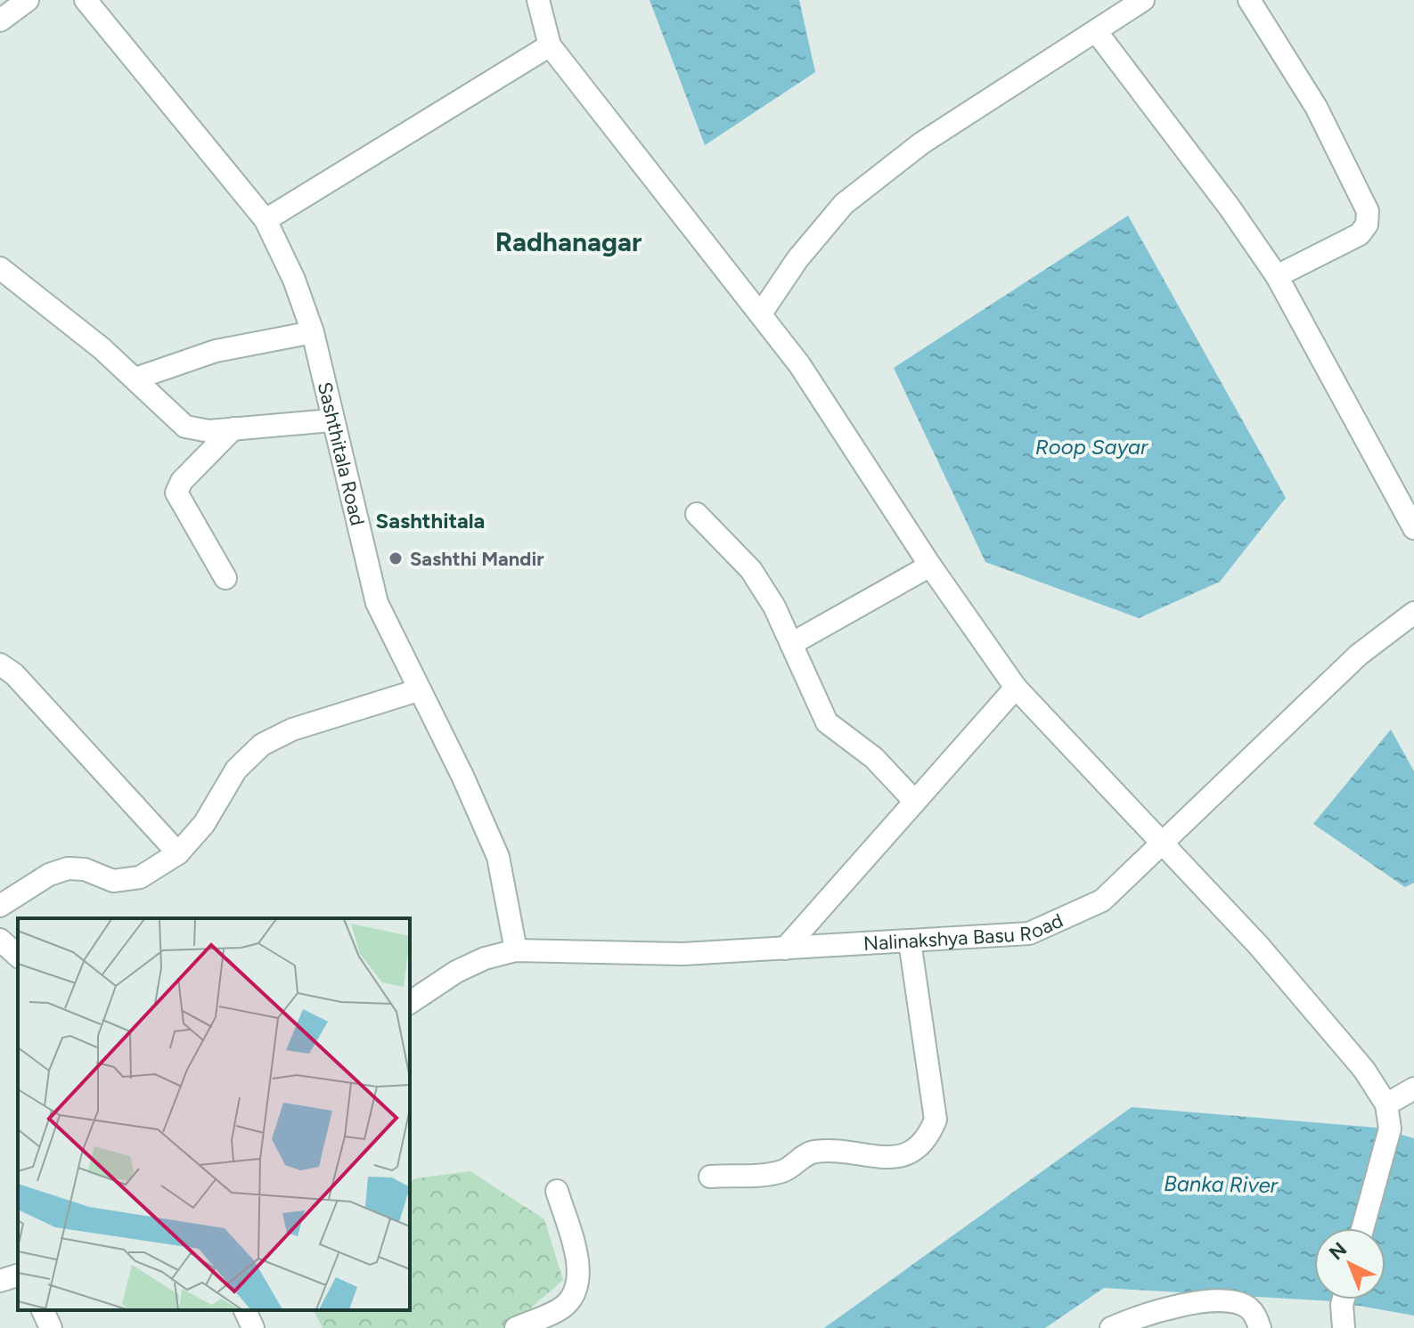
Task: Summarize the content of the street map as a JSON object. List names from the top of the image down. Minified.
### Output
{"streets":{"street":["Sashthitala Road","Nalinakshya Basu Road"]},"crossings":[["Sashthitala Road","Nalinakshya Basu Road"]],"districts":["Radhanagar","Sashthitala"],"water":["Roop Sayar","Banka River"],"places":["Sashthi Mandir"],"north":"top left"}
